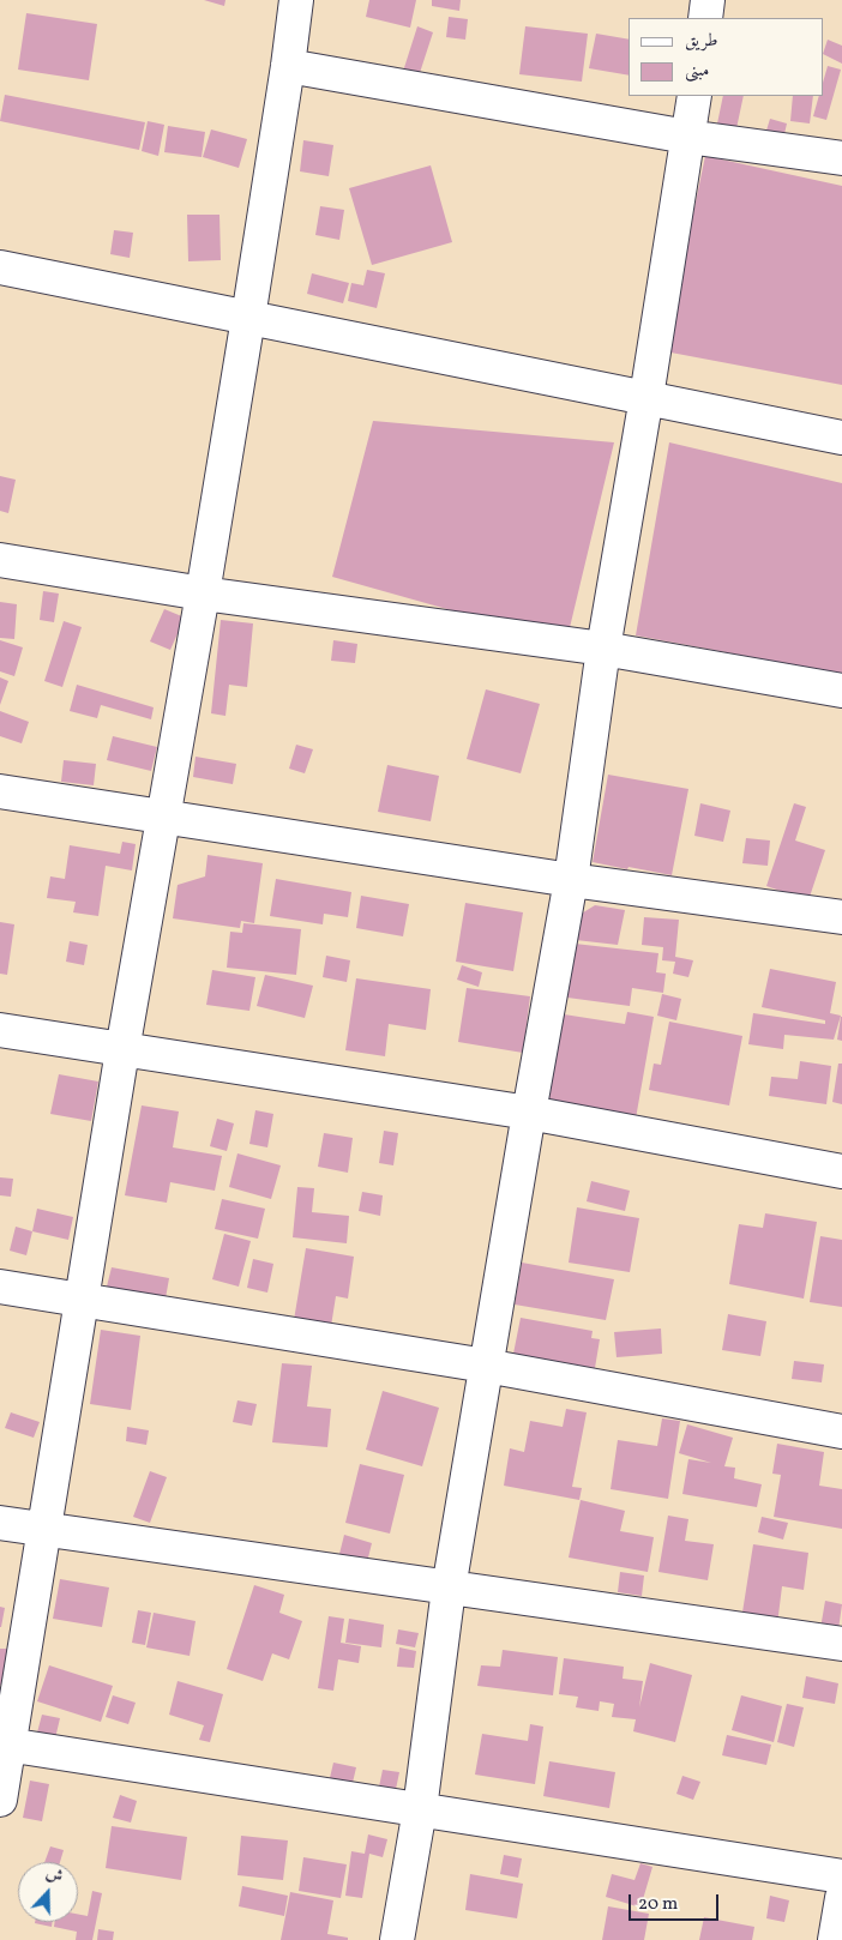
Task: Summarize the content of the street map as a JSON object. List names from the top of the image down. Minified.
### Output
{"legend":["طريق","مبنى"],"scale_bar":"20 m","north":"top"}
